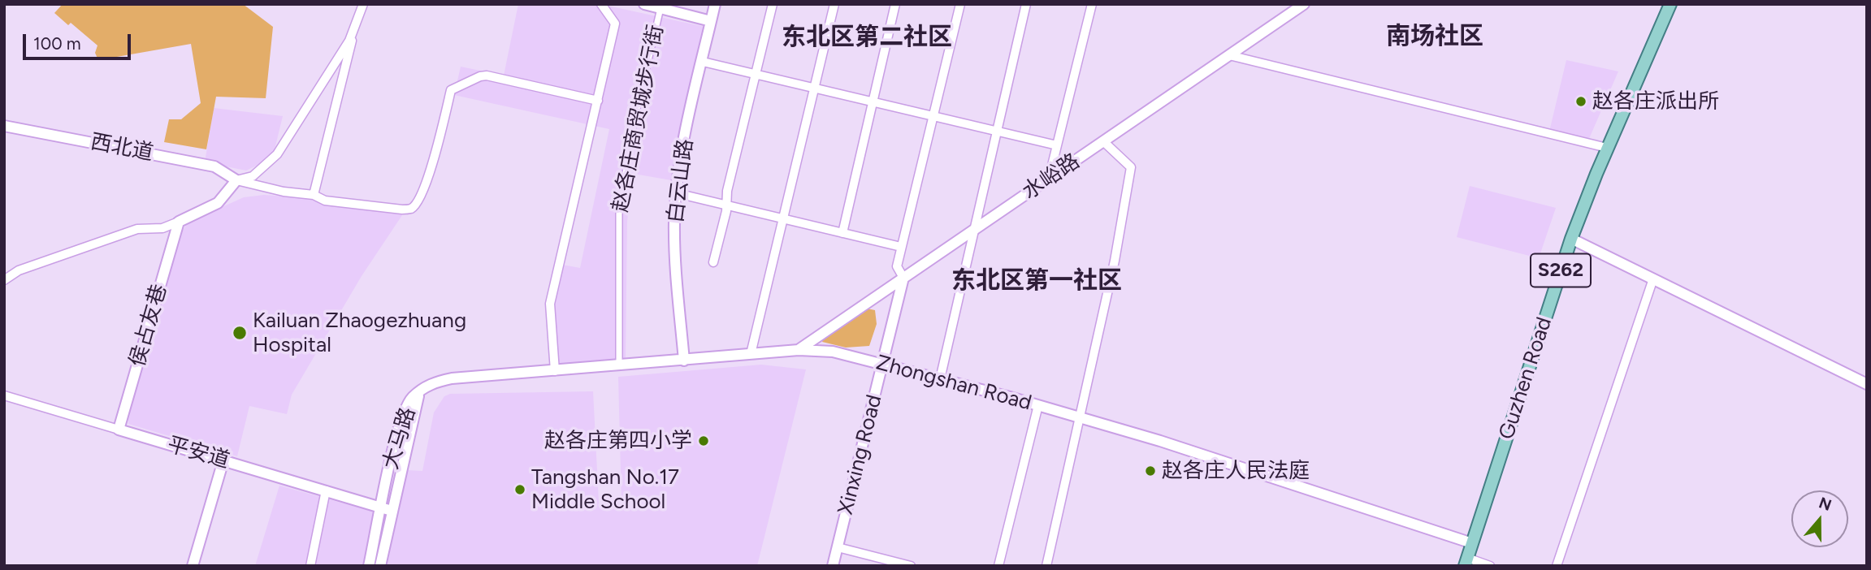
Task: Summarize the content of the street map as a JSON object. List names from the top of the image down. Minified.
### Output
{"streets":{"main road":["S262","Guzhen Road"],"street":["赵各庄商贸城步行街","西北道","水峪路","白云山路","侯占友巷","Zhongshan Road","大马路","平安道","Xinxing Road"]},"crossings":[["赵各庄商贸城步行街","Zhongshan Road"],["水峪路","Zhongshan Road"],["水峪路","Xinxing Road"],["白云山路","Zhongshan Road"],["侯占友巷","平安道"],["Guzhen Road","Zhongshan Road"],["Zhongshan Road","大马路"],["Zhongshan Road","Xinxing Road"],["大马路","平安道"]],"districts":["南场社区","东北区第二社区","东北区第一社区"],"places":["赵各庄派出所","Kailuan Zhaogezhuang Hospital","赵各庄第四小学","赵各庄人民法庭","Tangshan No.17 Middle School"],"scale_bar":"100 m","north":"top"}
